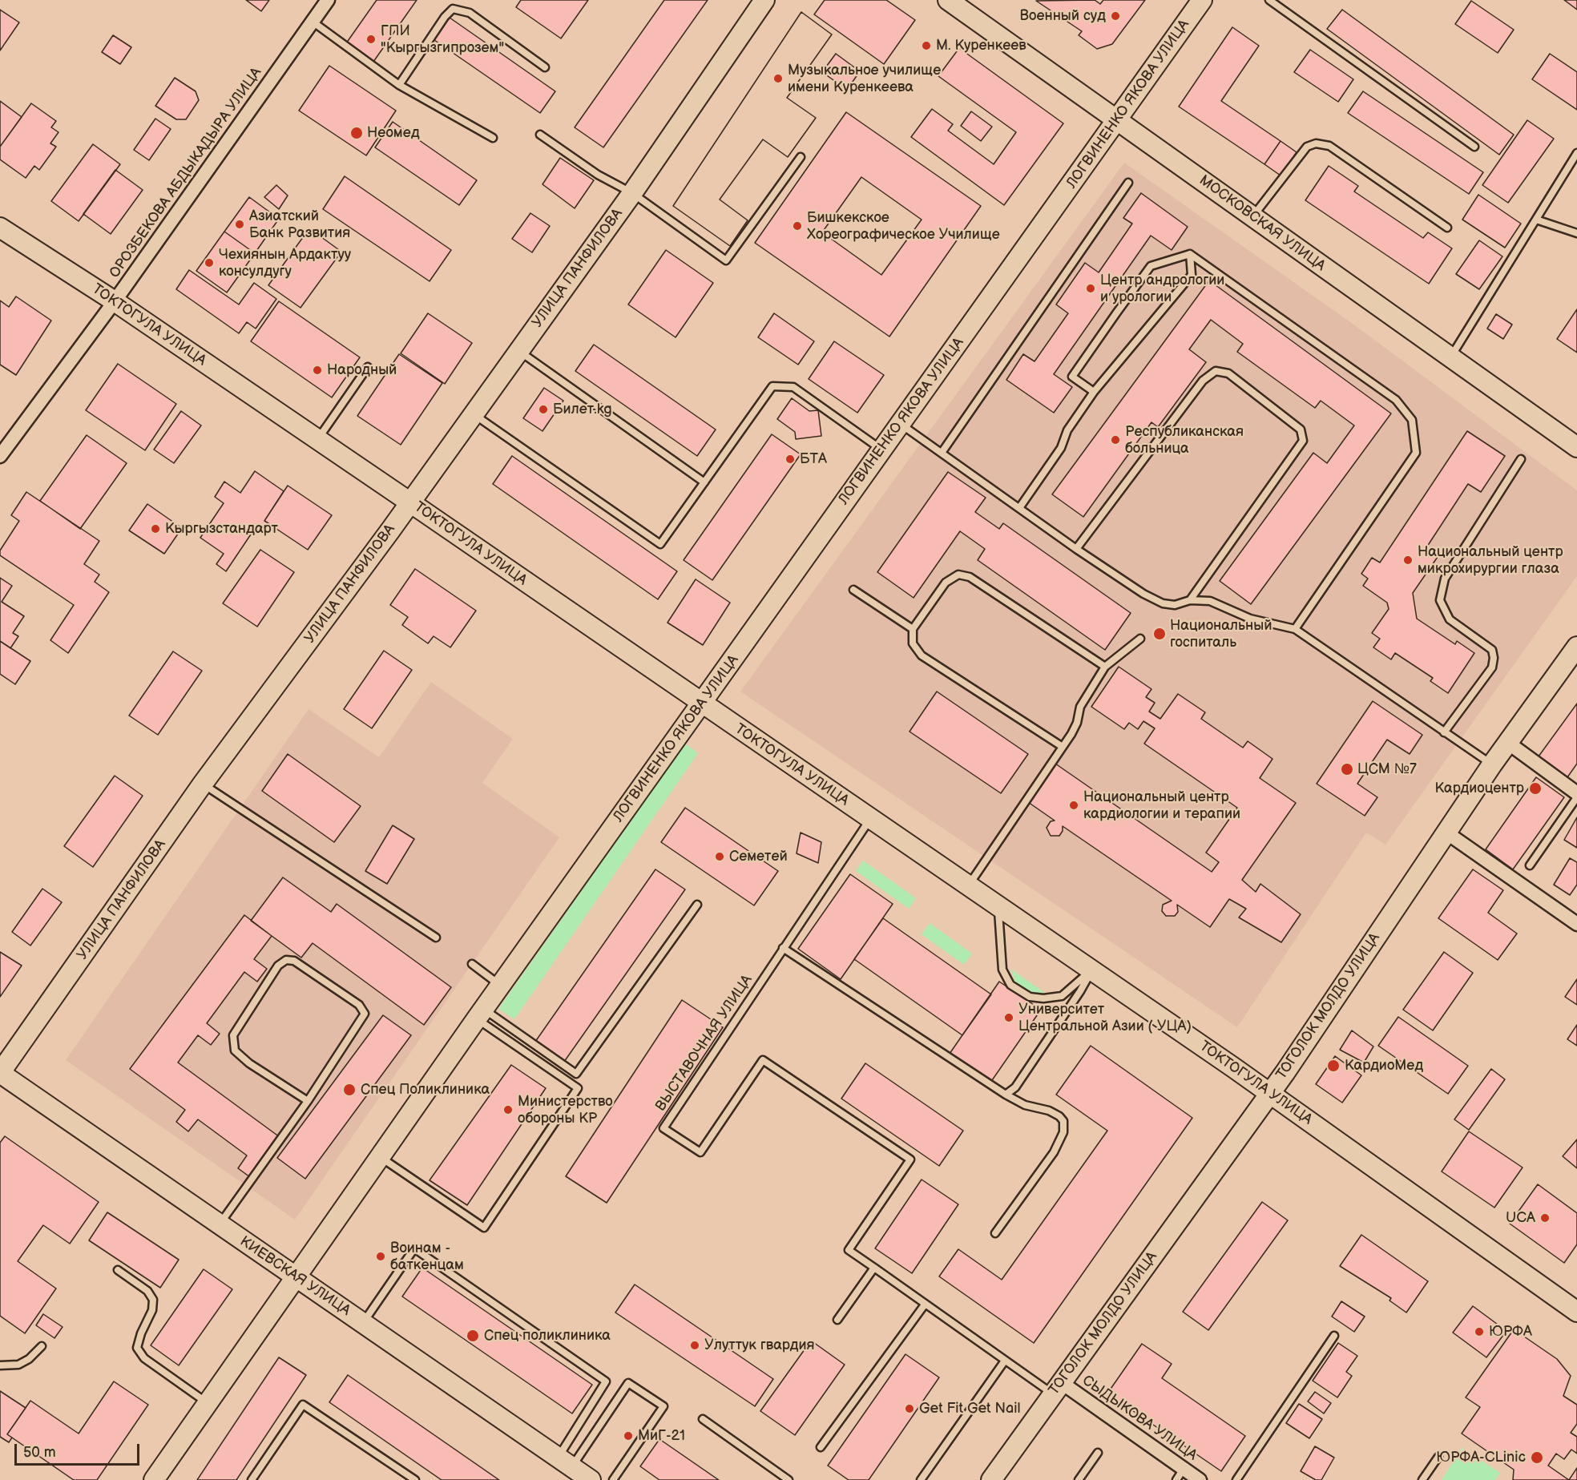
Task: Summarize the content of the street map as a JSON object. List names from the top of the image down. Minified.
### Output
{"streets":{"main road":["ЛОГВИНЕНКО ЯКОВА УЛИЦА","МОСКОВСКАЯ УЛИЦА","УЛИЦА ПАНФИЛОВА","ТОКТОГУЛА УЛИЦА","ТОГОЛОК МОЛДО УЛИЦА","КИЕВСКАЯ УЛИЦА"],"street":["ОРОЗБЕКОВА АБДЫКАДЫРА УЛИЦА","СЫДЫКОВА УЛИЦА"],"lane":["ВЫСТАВОЧНАЯ УЛИЦА"]},"crossings":[["ЛОГВИНЕНКО ЯКОВА УЛИЦА","МОСКОВСКАЯ УЛИЦА"],["ЛОГВИНЕНКО ЯКОВА УЛИЦА","ТОКТОГУЛА УЛИЦА"],["ЛОГВИНЕНКО ЯКОВА УЛИЦА","КИЕВСКАЯ УЛИЦА"],["ОРОЗБЕКОВА АБДЫКАДЫРА УЛИЦА","ТОКТОГУЛА УЛИЦА"],["УЛИЦА ПАНФИЛОВА","ТОКТОГУЛА УЛИЦА"],["УЛИЦА ПАНФИЛОВА","КИЕВСКАЯ УЛИЦА"],["ТОКТОГУЛА УЛИЦА","ТОГОЛОК МОЛДО УЛИЦА"],["ТОКТОГУЛА УЛИЦА","ВЫСТАВОЧНАЯ УЛИЦА"],["ТОГОЛОК МОЛДО УЛИЦА","СЫДЫКОВА УЛИЦА"]],"places":["Военный суд","ГПИ \"Кыргызгипрозем\"","М. Куренкеев","Музыкальное училище имени Куренкеева","Неомед","Азиатский Банк Развития","Бишкекское Хореографическое Училище","Чехиянын Ардактуу консулдугу","Центр андрологии и урологии","Народный","Билет.kg","Республиканская больница","БТА","Кыргызстандарт","Национальный центр микрохирургии глаза","Национальный госпиталь","ЦСМ №7","Кардиоцентр","Национальный центр кардиологии и терапии","Семетей","Университет Центральной Азии ( УЦА)","КардиоМед","Спец Поликлиника","Министерство обороны КР","UCA","Воинам - баткенцам","ЮРФА","Спец поликлиника","Улуттук гвардия","Get Fit Get Nail","МиГ-21","ЮРФА-CLinic"],"scale_bar":"50 m"}
